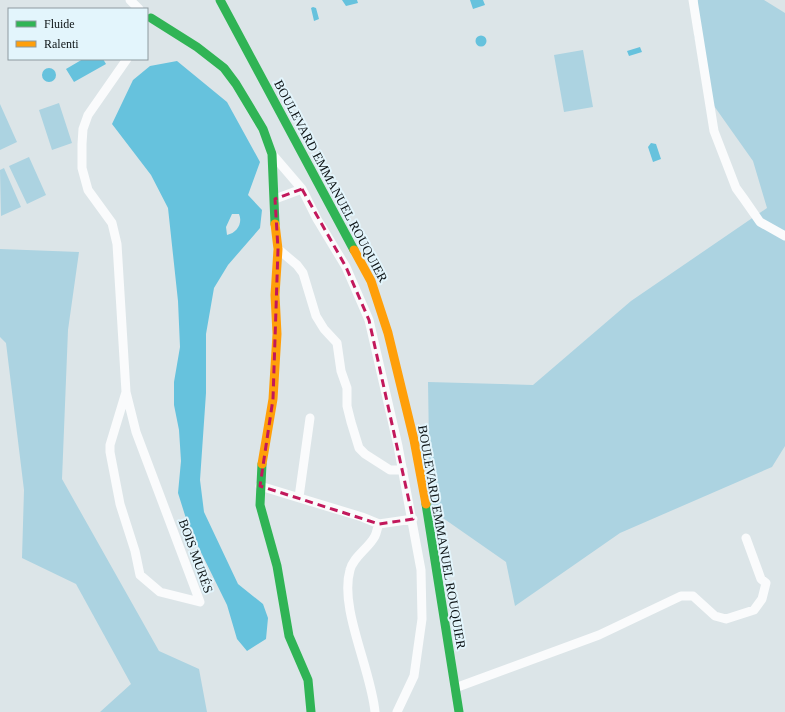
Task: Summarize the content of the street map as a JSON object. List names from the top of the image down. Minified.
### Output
{"streets":{"street":["BOULEVARD EMMANUEL ROUQUIER","BOIS MURÉS"]},"legend":["Fluide","Ralenti"]}
